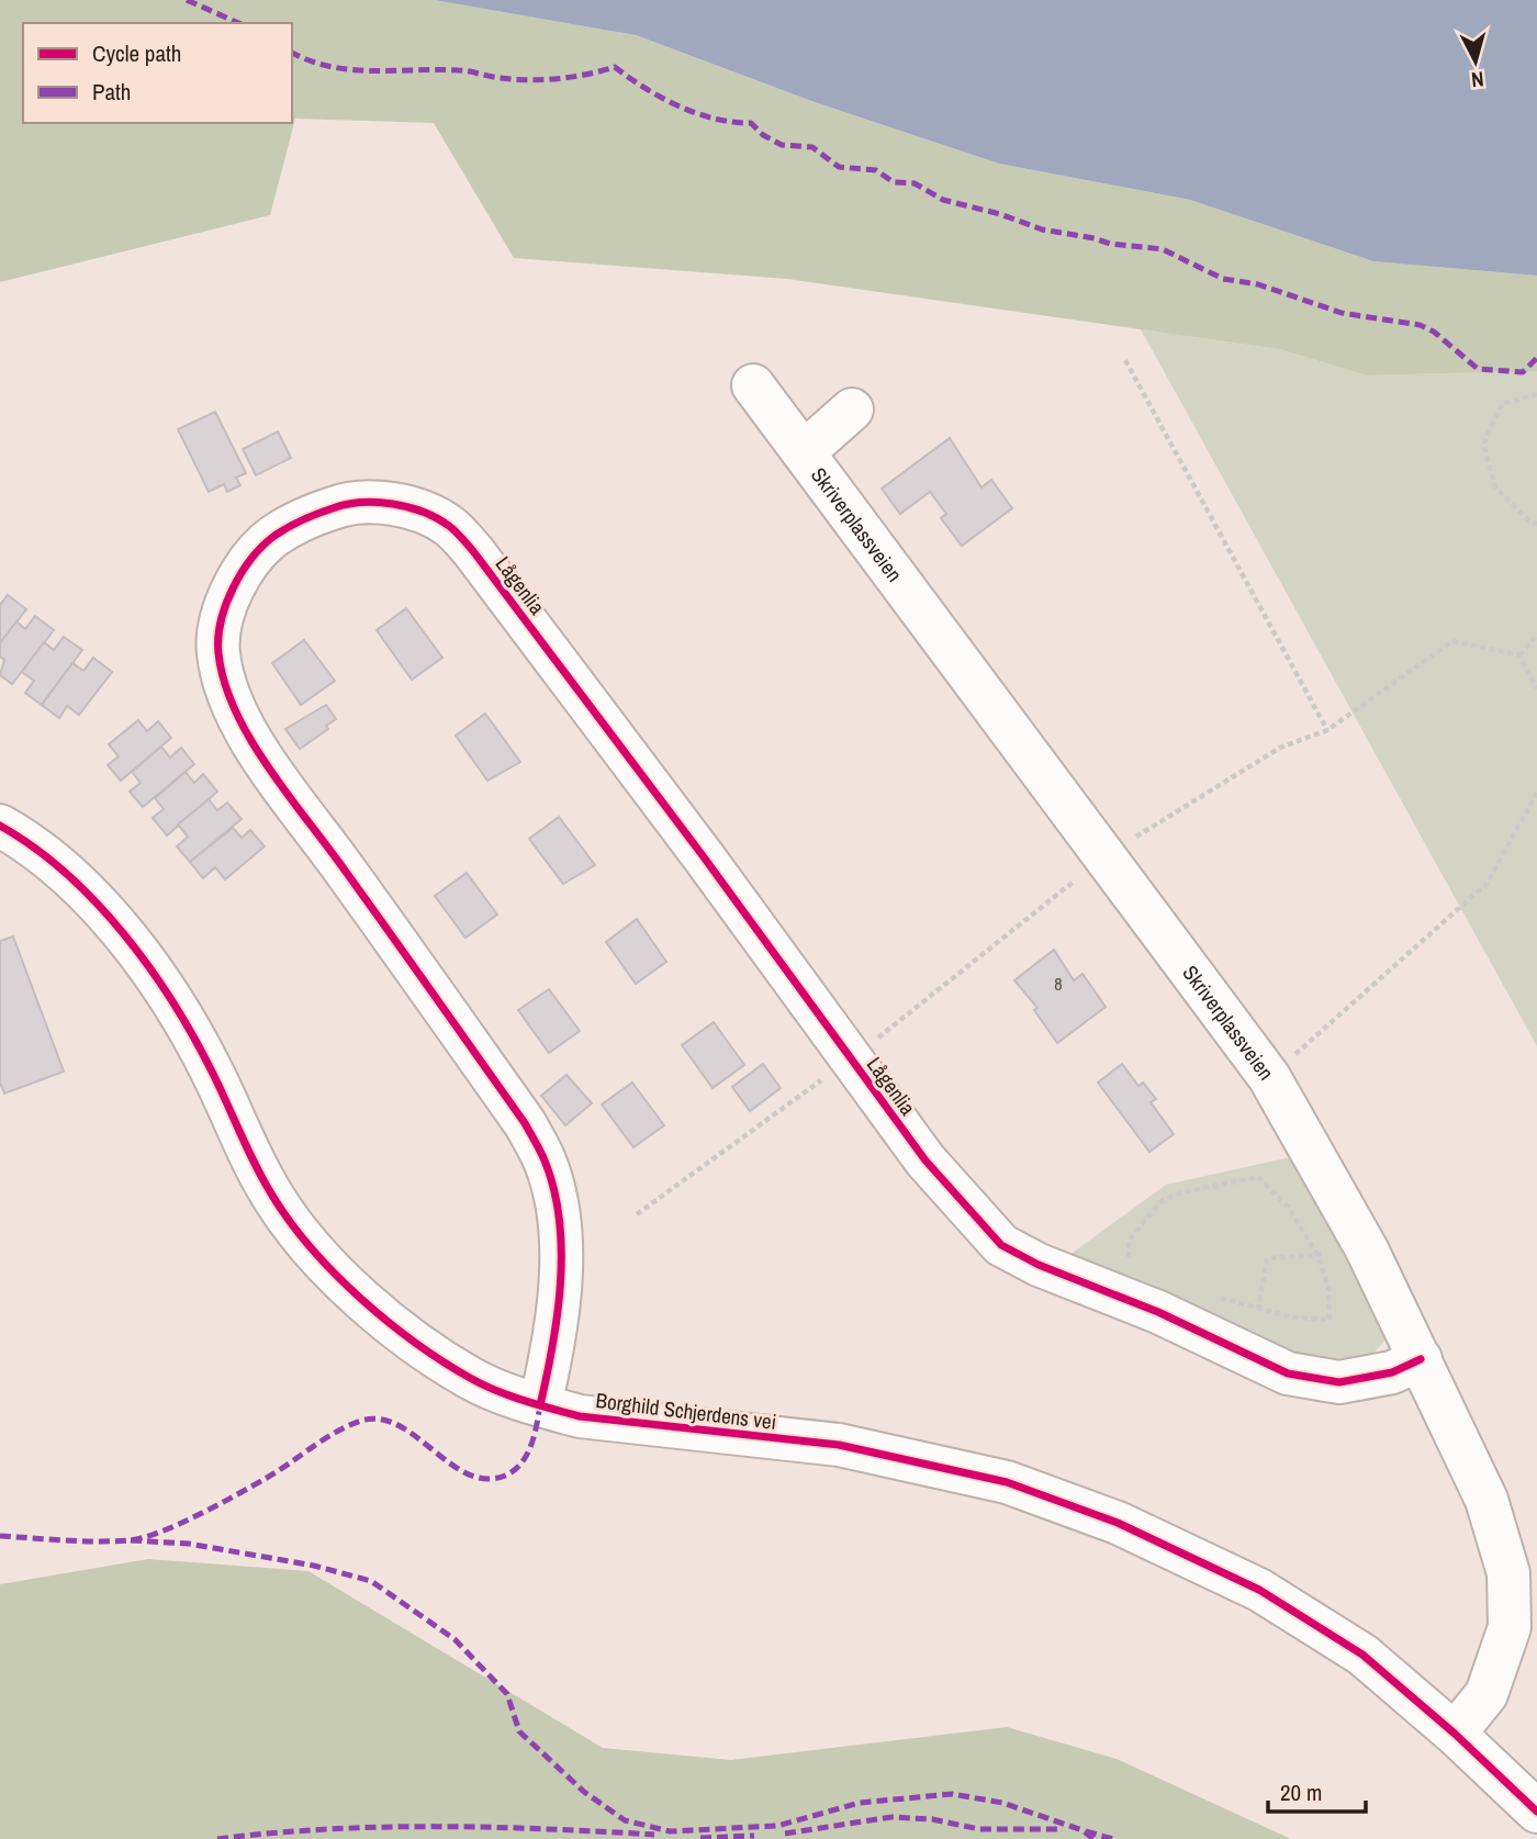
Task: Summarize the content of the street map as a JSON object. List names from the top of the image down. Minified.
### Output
{"streets":{"street":["Skriverplassveien","Lågenlia","Borghild Schjerdens vei"]},"crossings":[["Skriverplassveien","Lågenlia"],["Skriverplassveien","Borghild Schjerdens vei"],["Lågenlia","Borghild Schjerdens vei"]],"house_numbers":["8"],"legend":["Cycle path","Path"],"scale_bar":"20 m","north":"bottom"}
